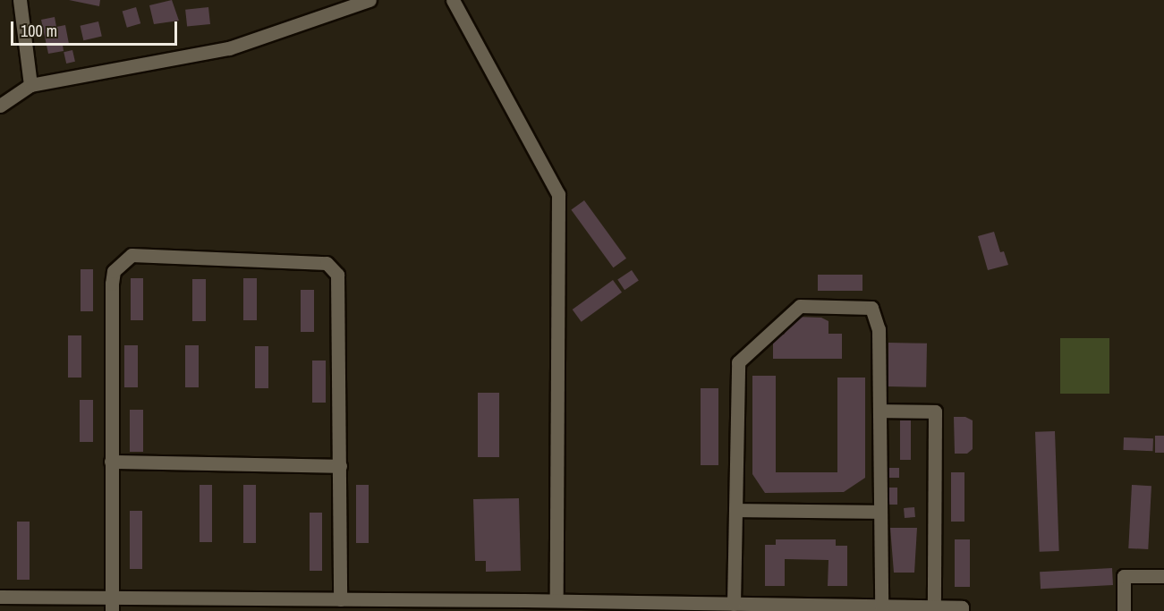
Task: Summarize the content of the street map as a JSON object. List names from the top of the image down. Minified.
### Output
{"scale_bar":"100 m"}
